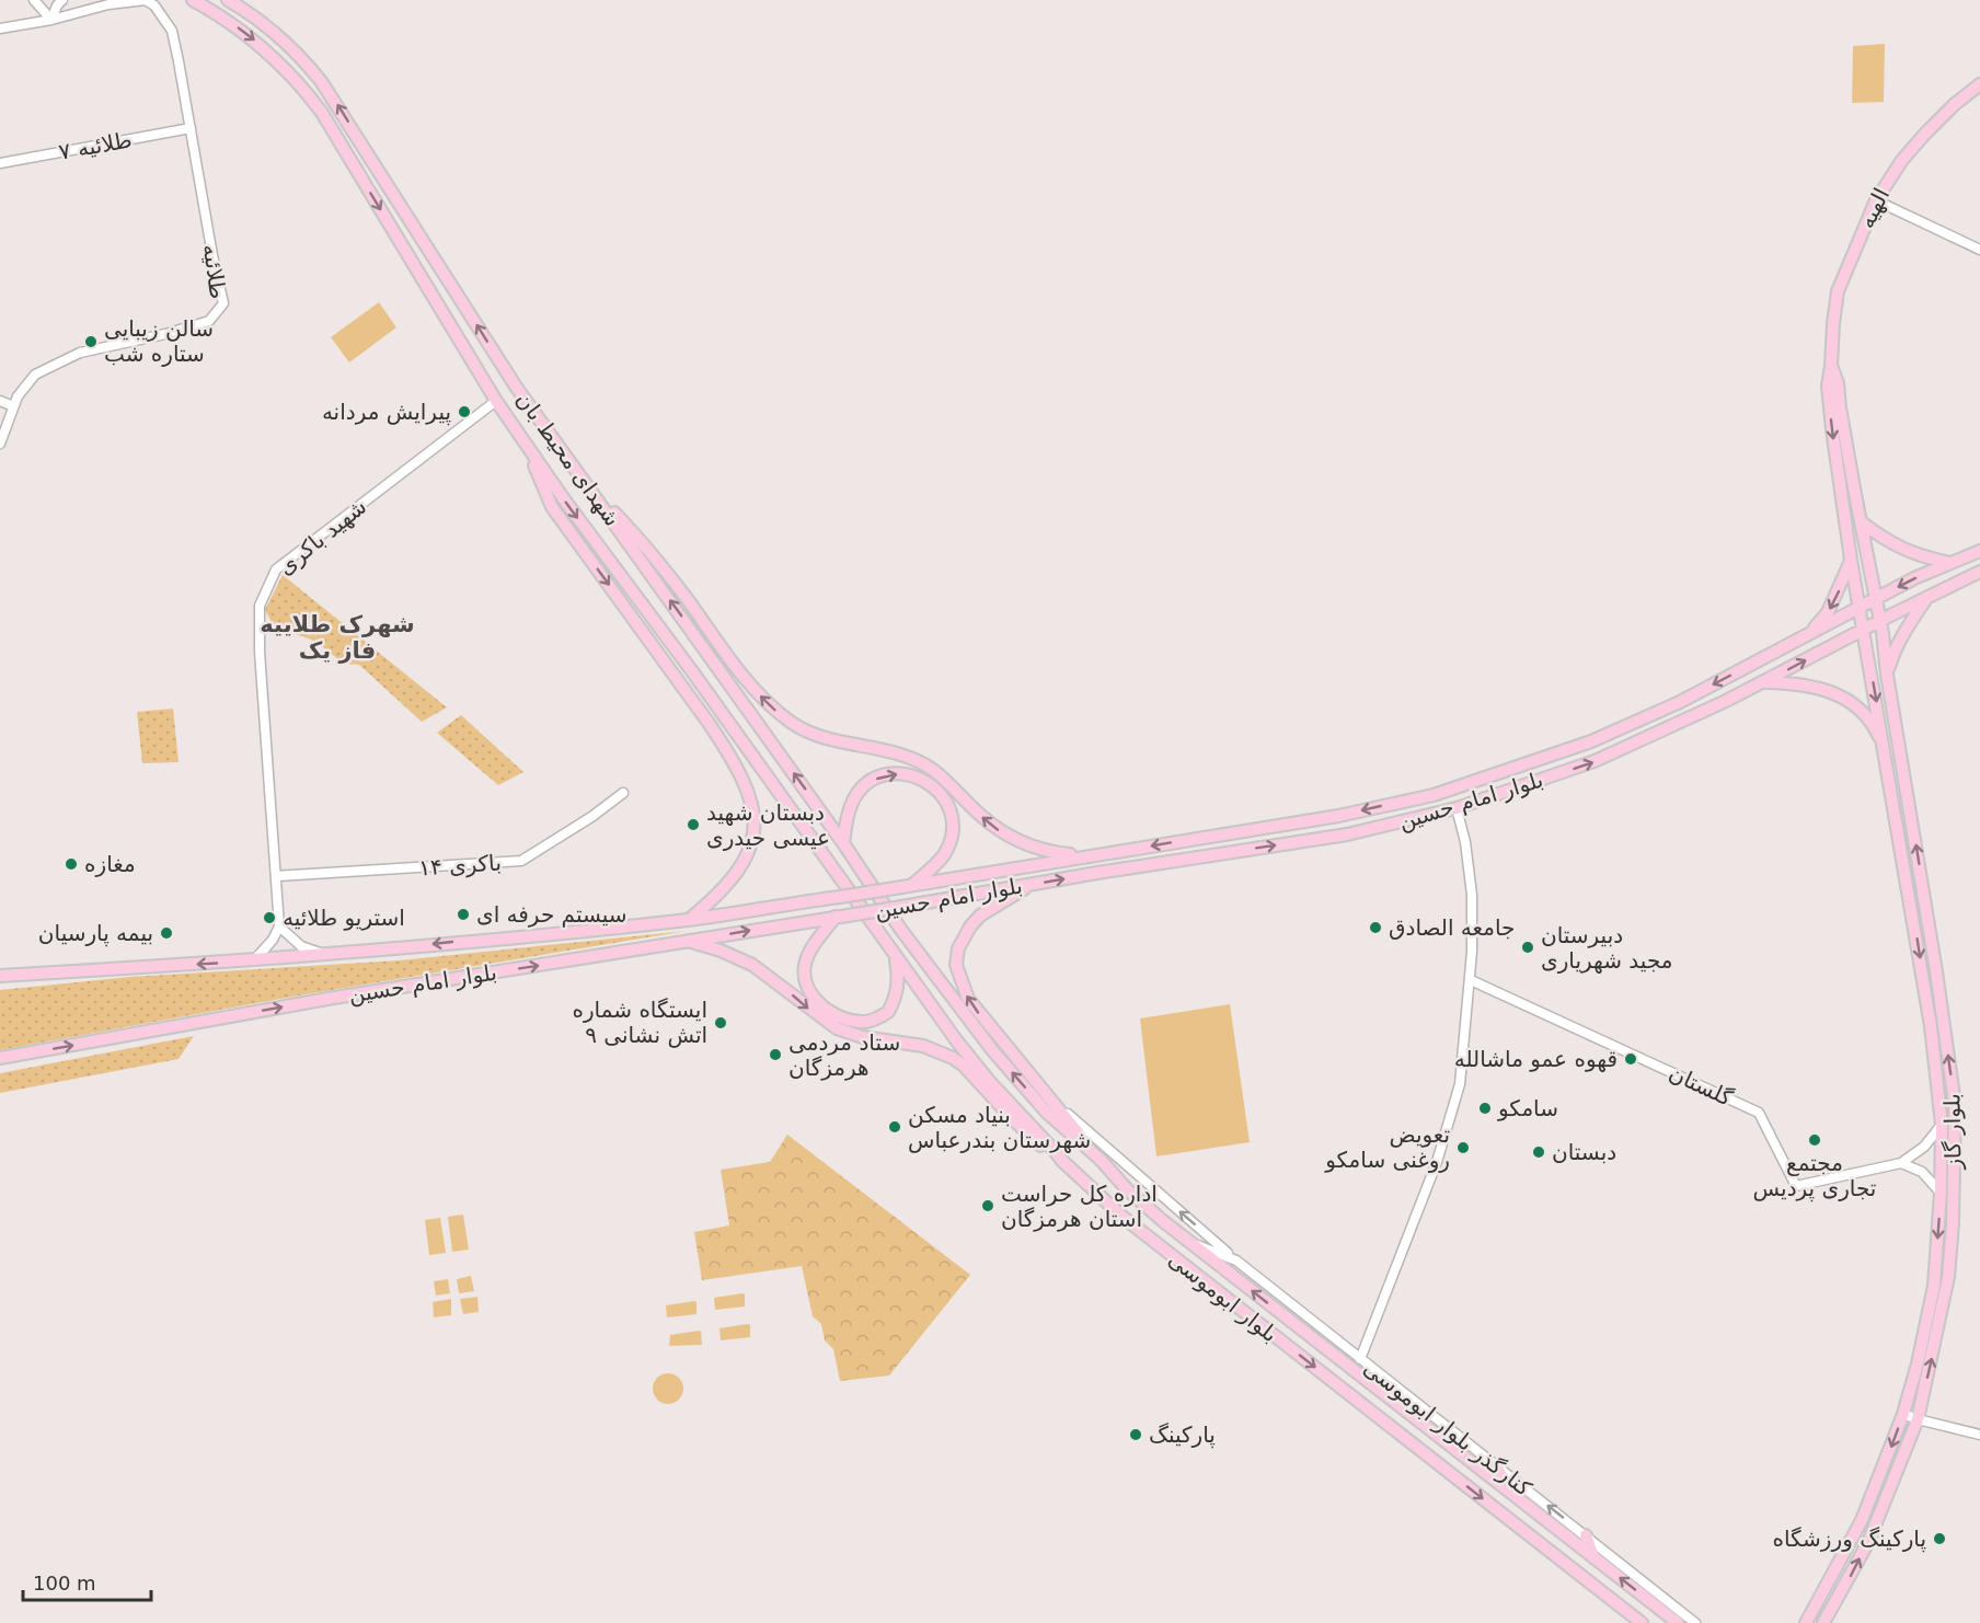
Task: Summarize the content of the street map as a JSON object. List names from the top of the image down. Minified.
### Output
{"streets":{"main road":["الهیه","شهدای محیط بان","بلوار امام حسین","بلوار گاز","بلوار ابوموسی"],"street":["طلائیه ۷","طلائیه","شهید باکری","باکری ۱۴","گلستان","کنارگذر بلوار ابوموسی"]},"crossings":[["طلائیه ۷","طلائیه"],["الهیه","بلوار امام حسین"],["الهیه","بلوار گاز"],["شهدای محیط بان","شهید باکری"],["شهدای محیط بان","بلوار ابوموسی"],["شهید باکری","باکری ۱۴"],["بلوار امام حسین","بلوار گاز"],["گلستان","بلوار گاز"],["بلوار ابوموسی","کنارگذر بلوار ابوموسی"]],"districts":["شهرک طلاییه فاز یک"],"places":["سالن زیبایی ستاره شب","پیرایش مردانه","دبستان شهید عیسی حیدری","مغازه","سیستم حرفه ای","استریو طلائیه","جامعه الصادق","بیمه پارسیان","دبیرستان مجید شهریاری","ایستگاه شماره ۹ اتش نشانی","ستاد مردمی هرمزگان","قهوه عمو ماشالله","سامکو","بنیاد مسکن شهرستان بندرعباس","مجتمع تجاری پردیس","تعویض روغنی سامکو","دبستان","اداره کل حراست استان هرمزگان","پارکینگ","پارکینگ ورزشگاه"],"scale_bar":"100 m"}
